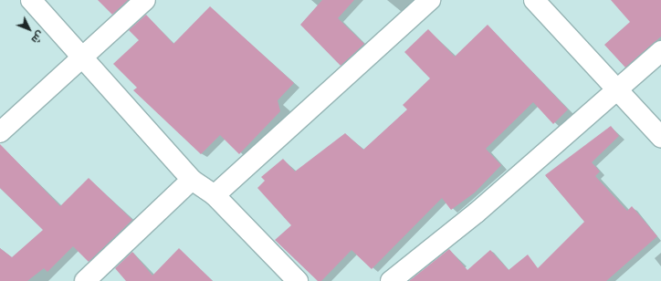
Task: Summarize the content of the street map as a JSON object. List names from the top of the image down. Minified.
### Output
{"north":"bottom right"}
